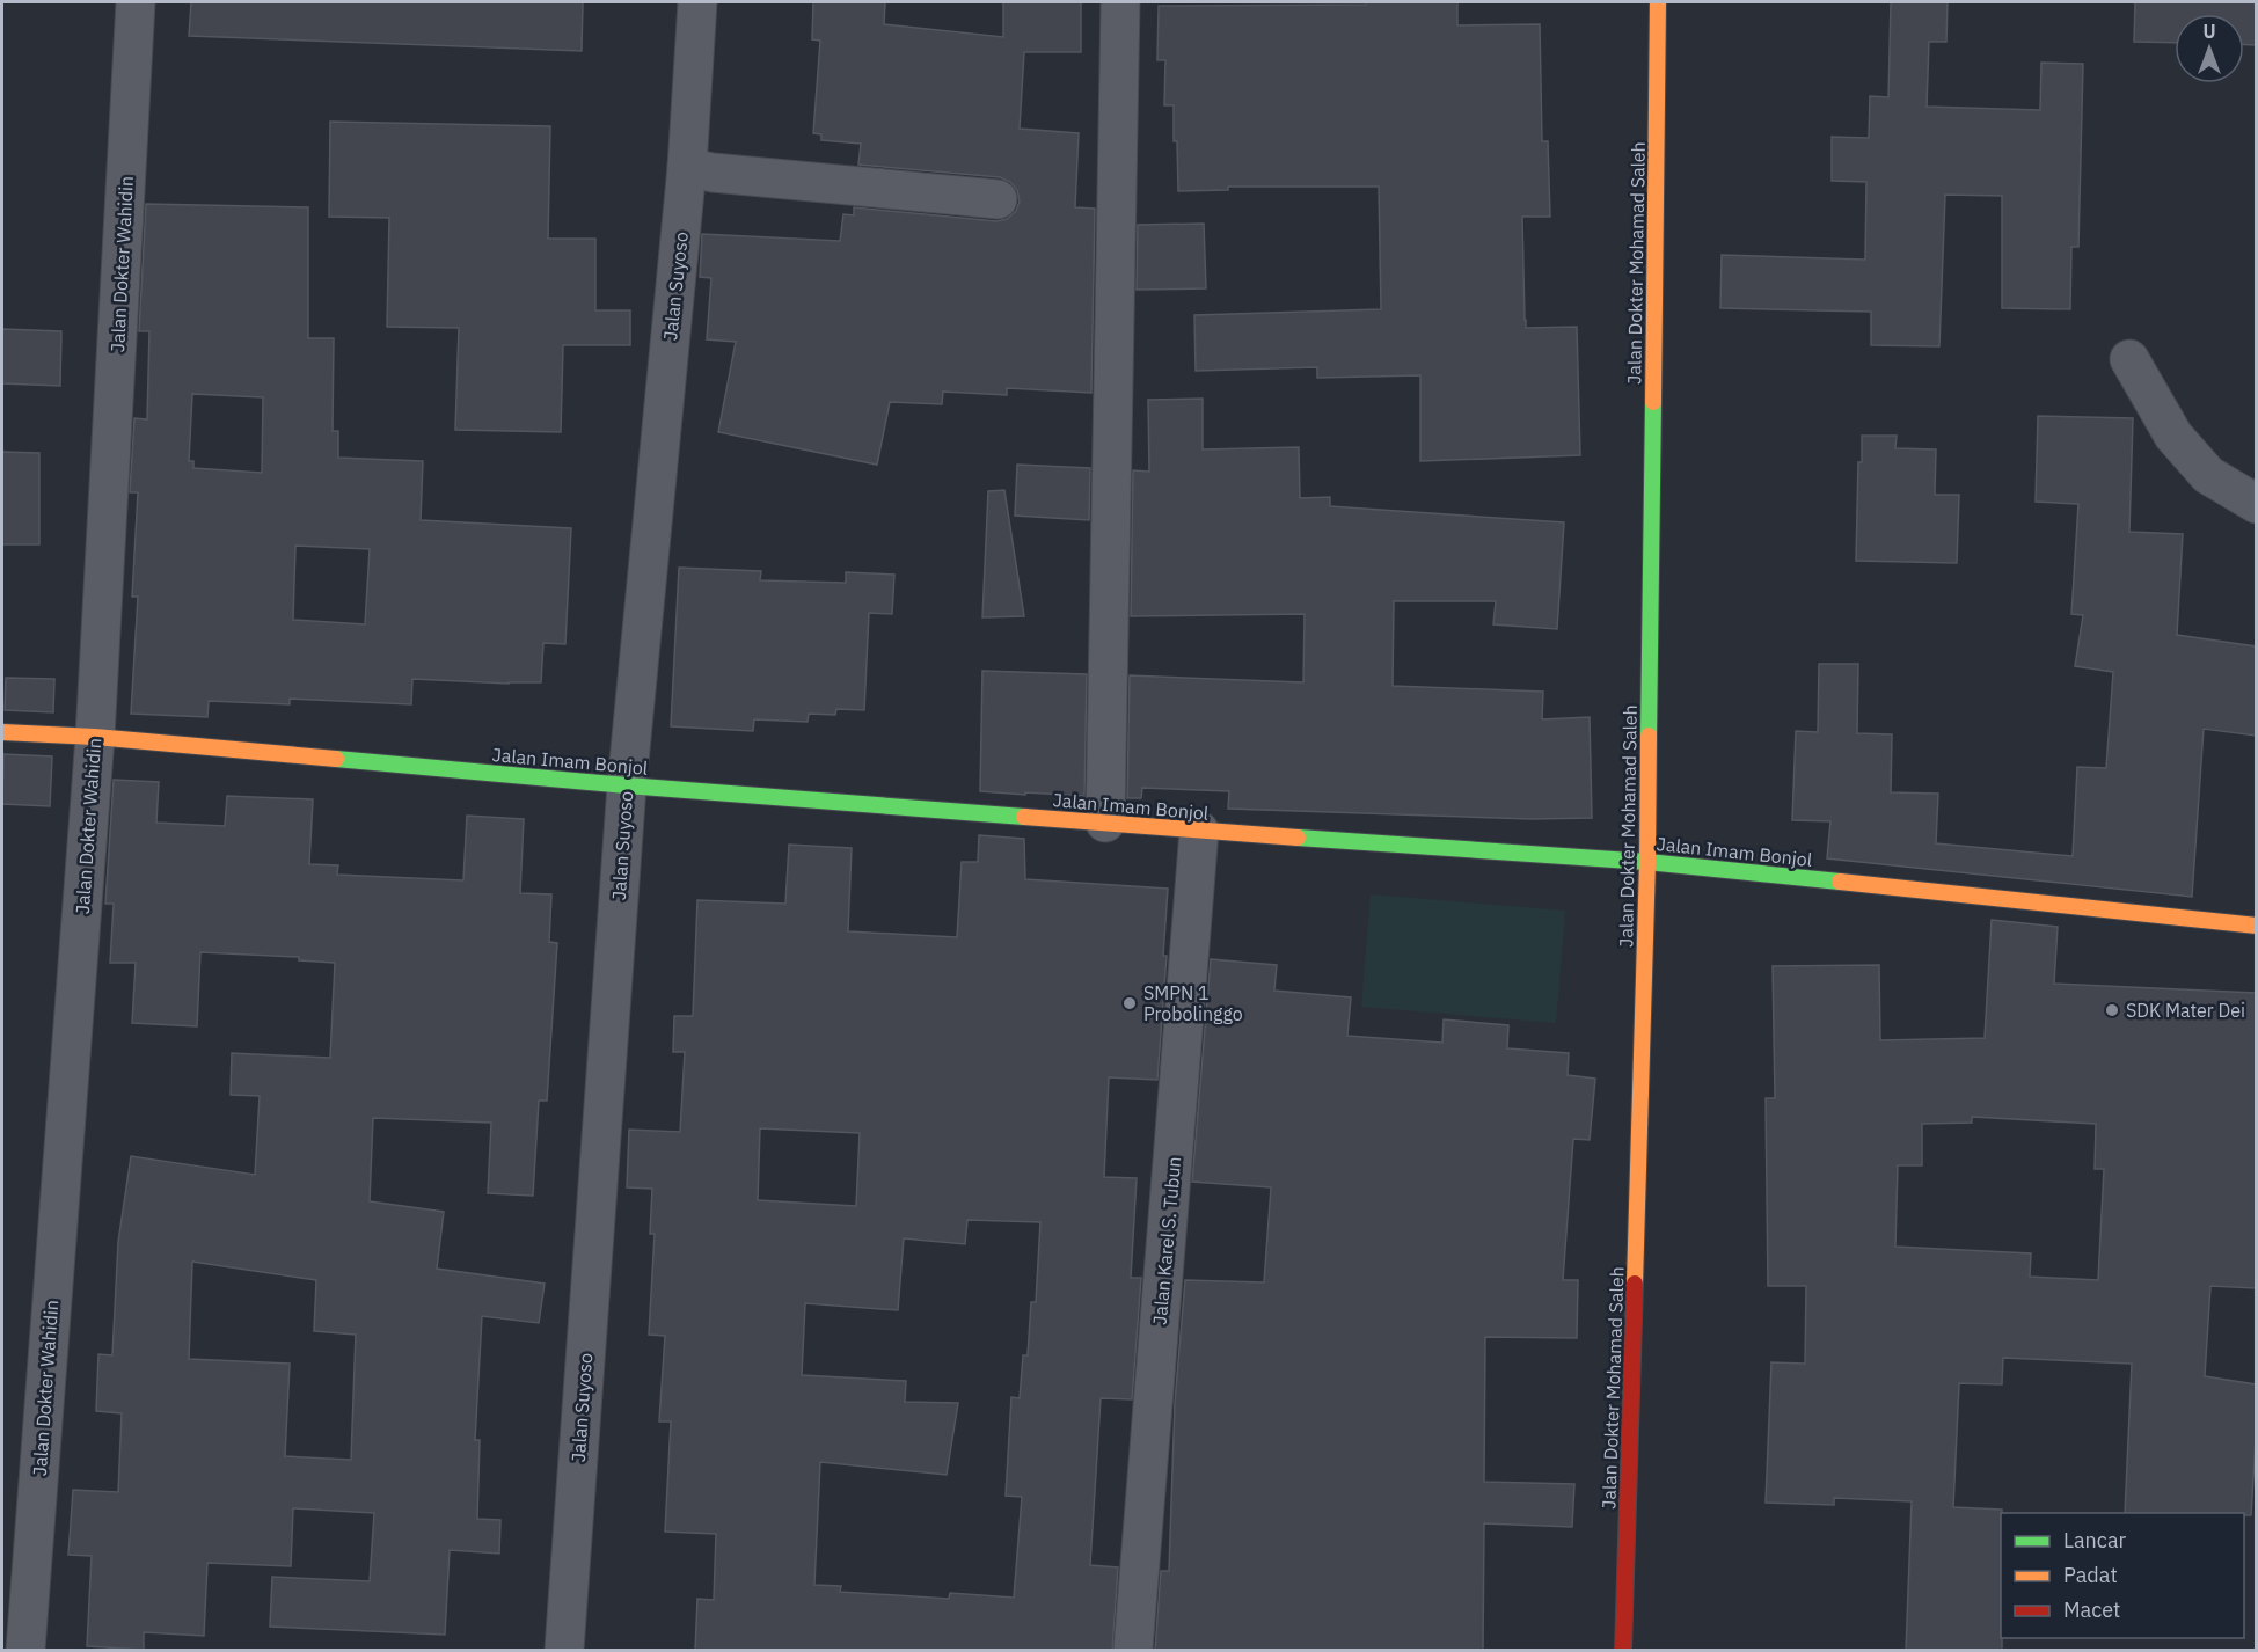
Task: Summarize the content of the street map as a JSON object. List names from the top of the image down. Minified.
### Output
{"streets":{"street":["Jalan Dokter Mohamad Saleh","Jalan Dokter Wahidin","Jalan Suyoso","Jalan Imam Bonjol","Jalan Karel S. Tubun"]},"crossings":[["Jalan Dokter Mohamad Saleh","Jalan Imam Bonjol"],["Jalan Dokter Wahidin","Jalan Imam Bonjol"],["Jalan Suyoso","Jalan Imam Bonjol"],["Jalan Imam Bonjol","Jalan Karel S. Tubun"]],"places":["SMPN 1 Probolinggo","SDK Mater Dei"],"legend":["Lancar","Padat","Macet"],"north":"top"}
